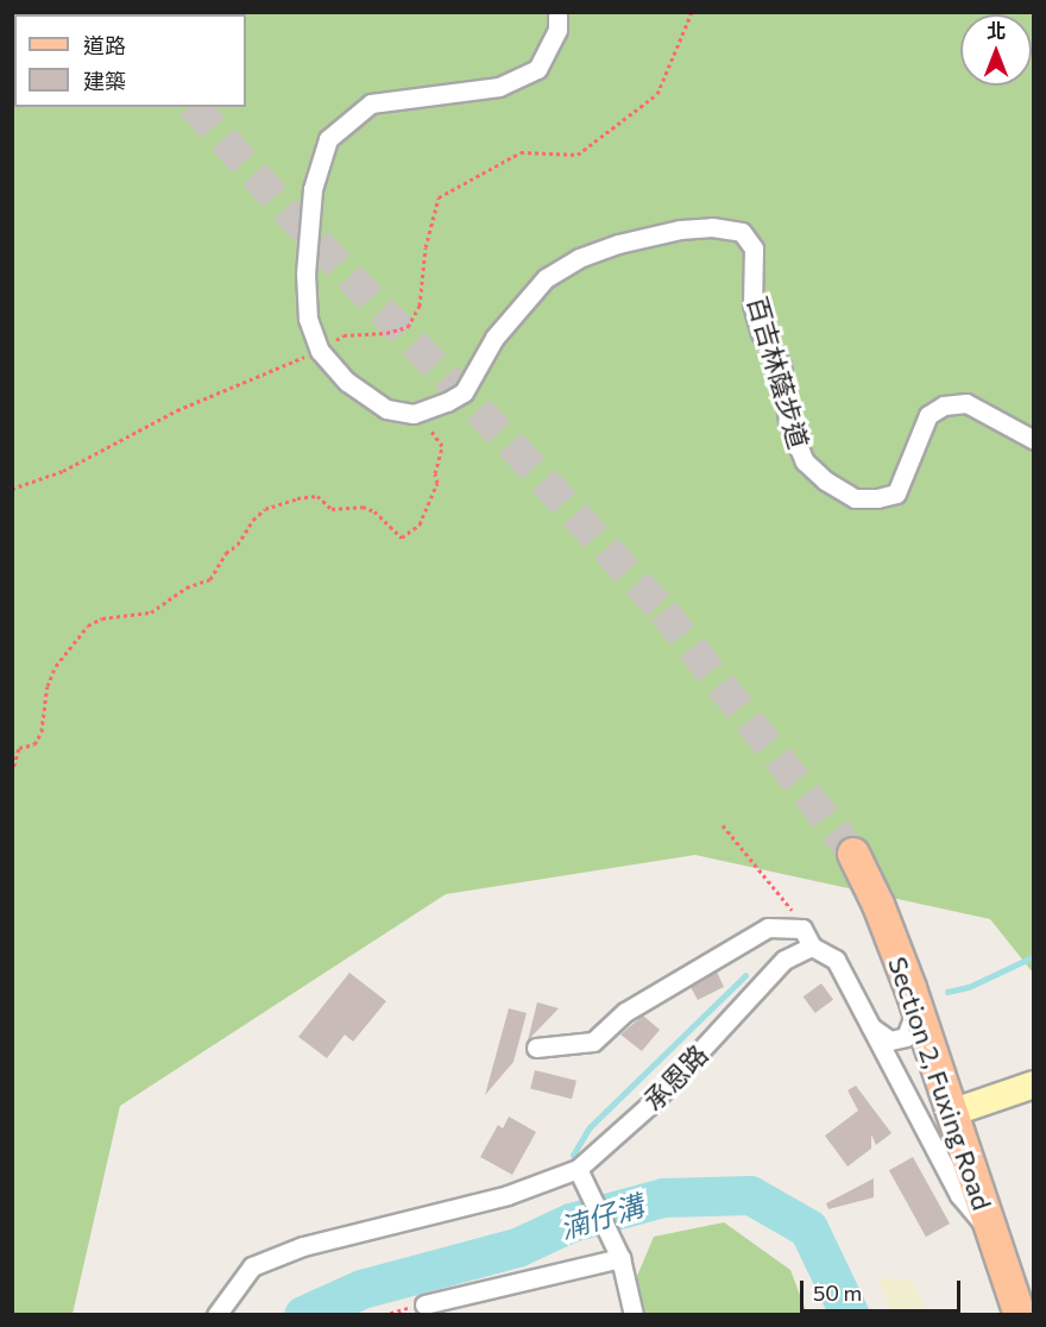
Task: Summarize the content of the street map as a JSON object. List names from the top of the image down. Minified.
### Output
{"streets":{"main road":["Section 2, Fuxing Road"],"street":["百吉林蔭步道","承恩路"]},"water":["湳仔溝"],"legend":["道路","建築"],"scale_bar":"50 m","north":"top"}
